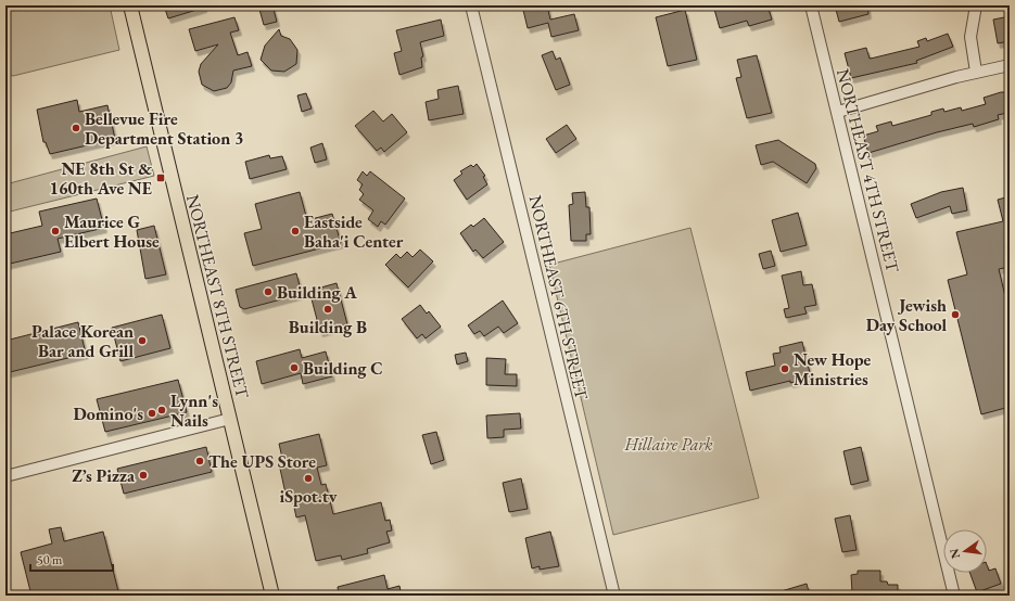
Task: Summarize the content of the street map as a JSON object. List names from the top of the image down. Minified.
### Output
{"streets":{"main road":["NORTHEAST 8TH STREET"],"street":["NORTHEAST 4TH STREET","NORTHEAST 6TH STREET"]},"parks":["Hillaire Park"],"places":{"other":["Bellevue Fire Department Station 3","Maurice G Elbert House","Eastside Baha'i Center","Building A","Building B","Jewish Day School","Palace Korean Bar and Grill","Building C","New Hope Ministries","Lynn's Nails","Domino's","The UPS Store","Z’s Pizza","iSpot.tv"],"transit":["NE 8th St & 160th Ave NE"]},"scale_bar":"50 m","north":"left"}
